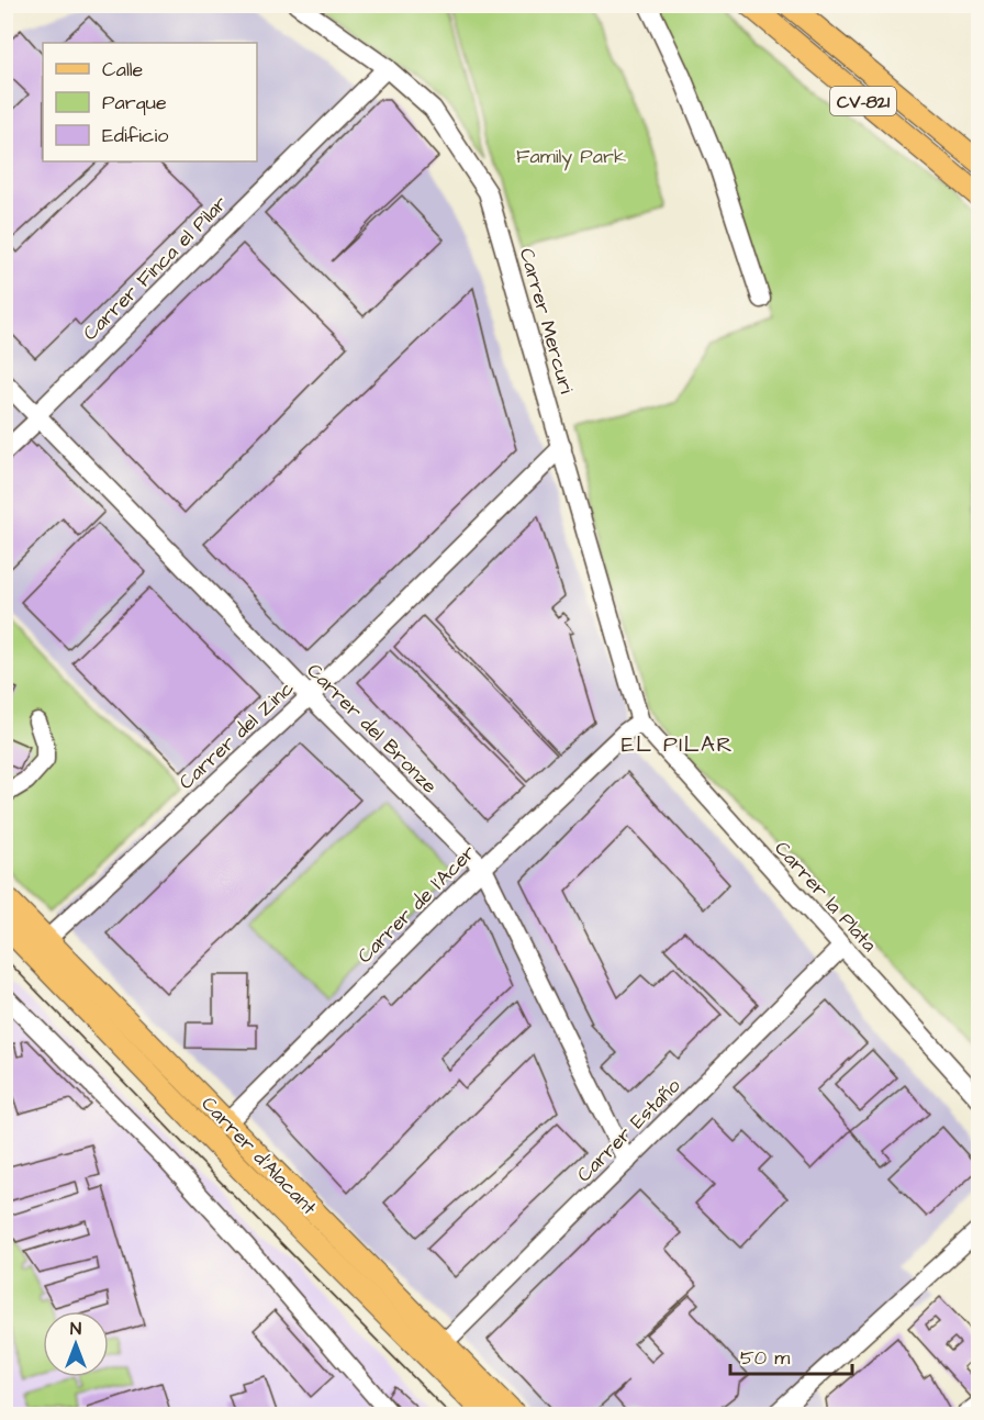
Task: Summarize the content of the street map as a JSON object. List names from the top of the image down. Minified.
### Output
{"streets":{"main road":["CV-821","Carrer d'Alacant"],"street":["Carrer Finca el Pilar","Carrer Mercuri","Carrer del Bronze","Carrer del Zinc","Carrer la Plata","Carrer de l'Acer","Carrer Estaño"]},"crossings":[["Carrer Finca el Pilar","Carrer Mercuri"],["Carrer Finca el Pilar","Carrer del Bronze"],["Carrer Mercuri","Carrer del Zinc"],["Carrer Mercuri","Carrer la Plata"],["Carrer Mercuri","Carrer de l'Acer"],["Carrer del Bronze","Carrer del Zinc"],["Carrer del Bronze","Carrer de l'Acer"],["Carrer del Bronze","Carrer Estaño"],["Carrer del Zinc","Carrer d'Alacant"],["Carrer la Plata","Carrer de l'Acer"],["Carrer la Plata","Carrer Estaño"],["Carrer de l'Acer","Carrer d'Alacant"],["Carrer Estaño","Carrer d'Alacant"]],"districts":["EL PILAR"],"parks":["Family Park"],"legend":["Calle","Parque","Edificio"],"scale_bar":"50 m","north":"top"}
